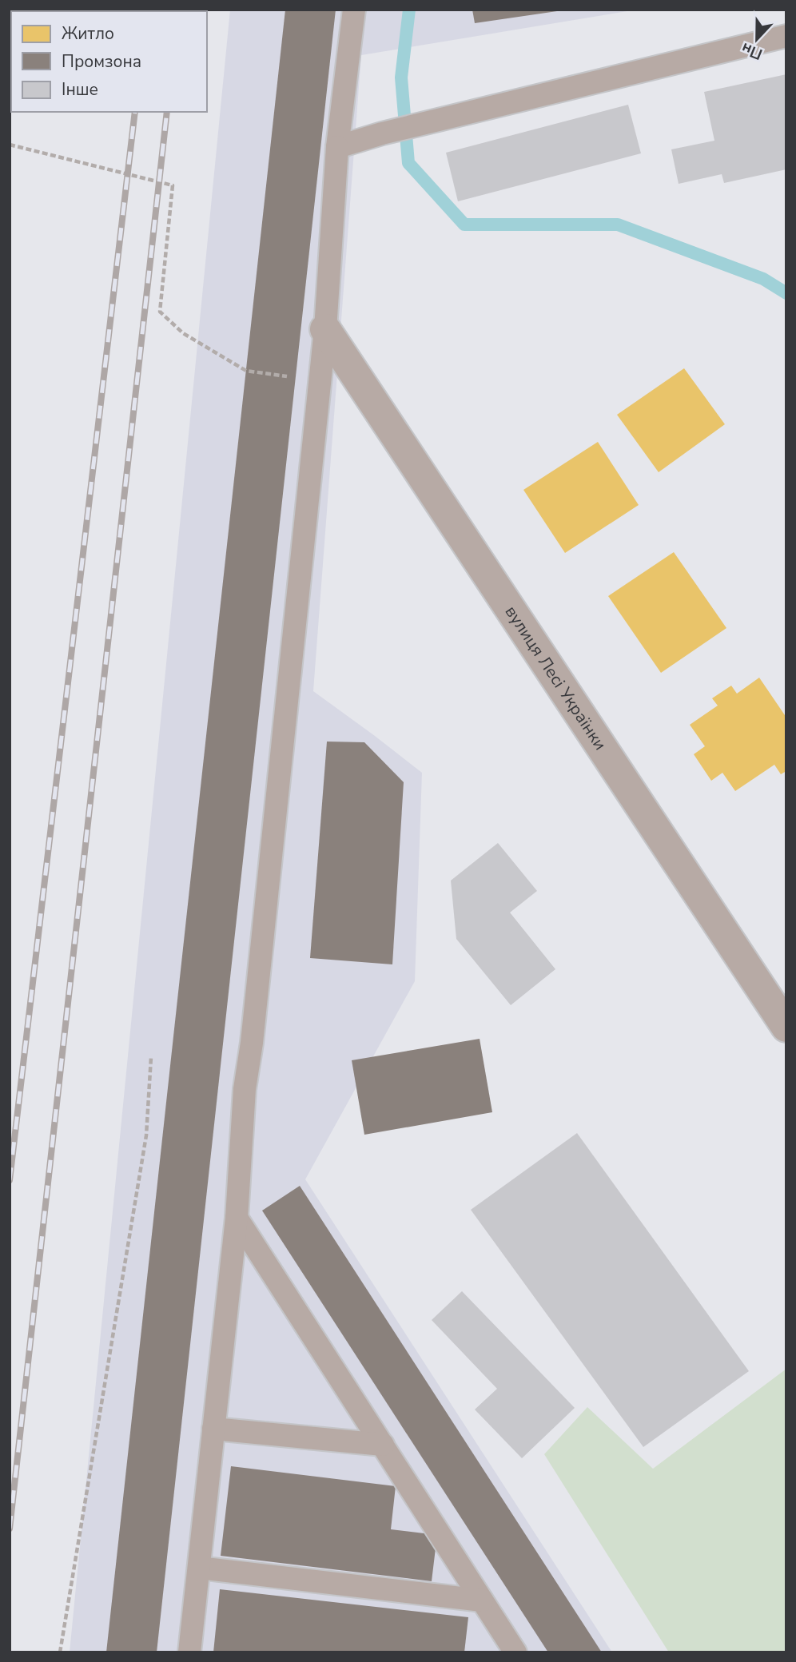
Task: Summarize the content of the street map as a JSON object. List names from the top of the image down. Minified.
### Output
{"streets":{"street":["вулиця Лесі Українки"]},"legend":["Житло","Промзона","Інше"],"north":"bottom"}
